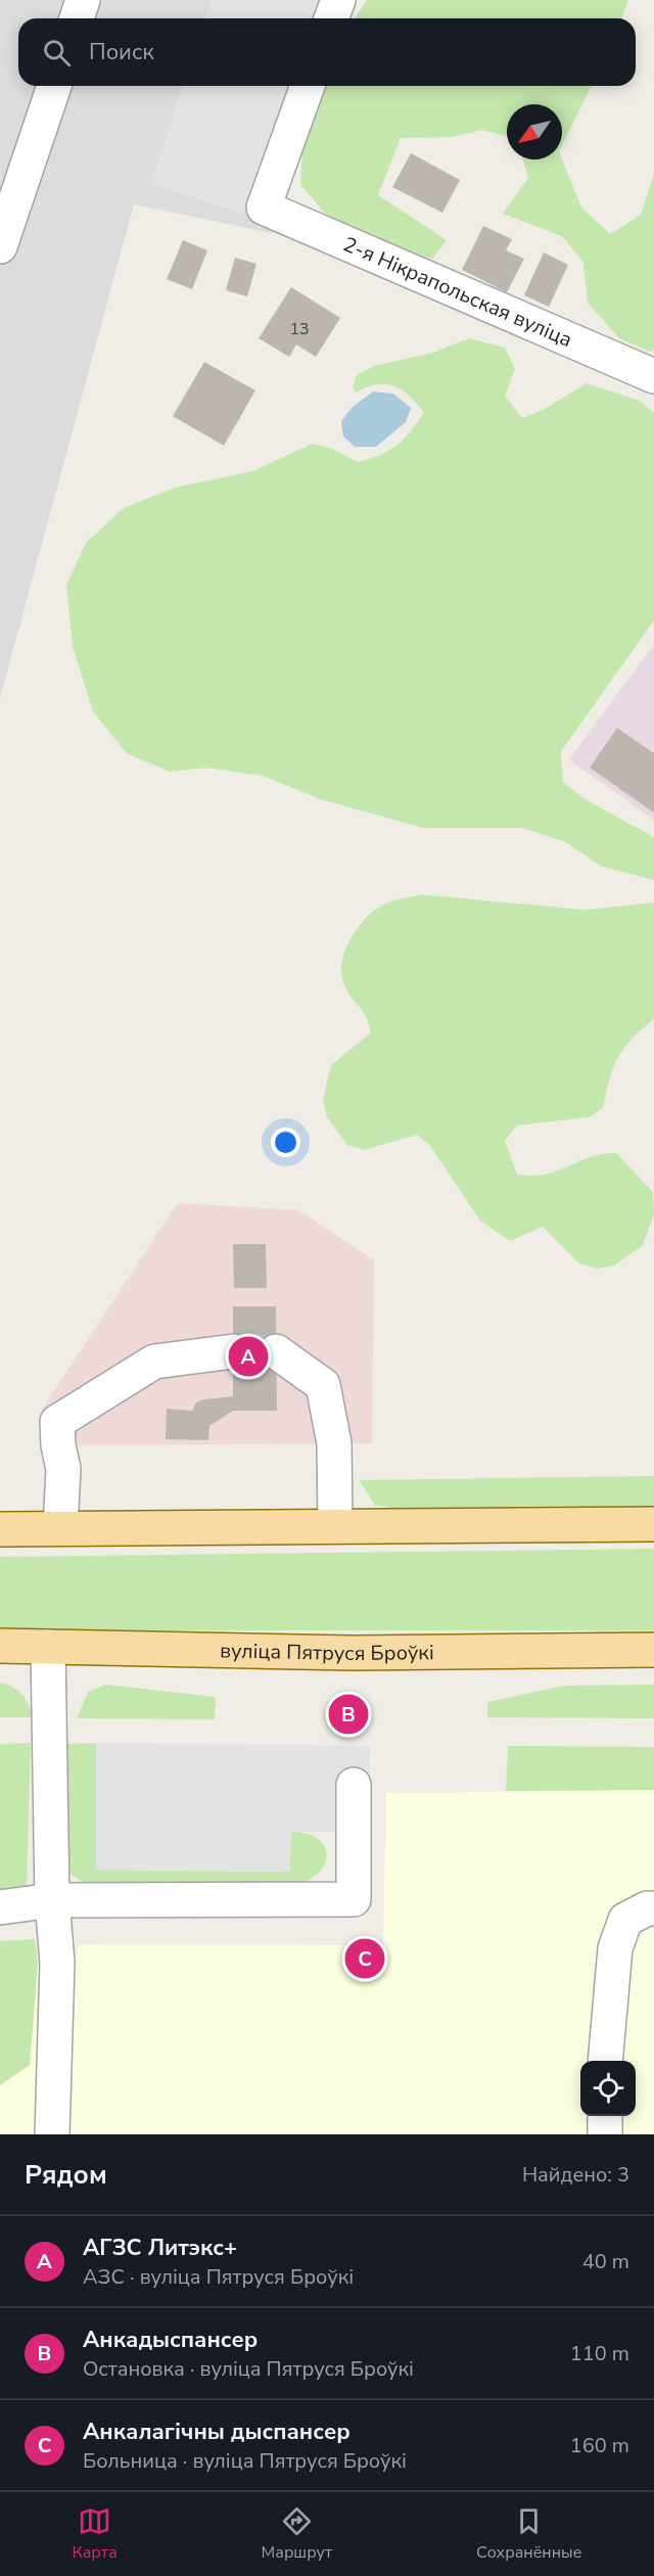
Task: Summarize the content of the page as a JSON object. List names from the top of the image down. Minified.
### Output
{"streets":{"main road":["вуліца Пятруся Броўкі"],"lane":["2-я Нікрапольская вуліца"]},"house_numbers":["13"],"north":"bottom left","page":{"search":"Поиск","pins":["A","B","C"],"heading":["Рядом","Найдено: 3"],"list":[{"mark":"A","name":"АГЗС Литэкс+","note":"АЗС · вуліца Пятруся Броўкі","value":"40 m"},{"mark":"B","name":"Анкадыспансер","note":"Остановка · вуліца Пятруся Броўкі","value":"110 m"},{"mark":"C","name":"Анкалагічны дыспансер","note":"Больница · вуліца Пятруся Броўкі","value":"160 m"}],"nav":["Карта","Маршрут","Сохранённые"]}}
